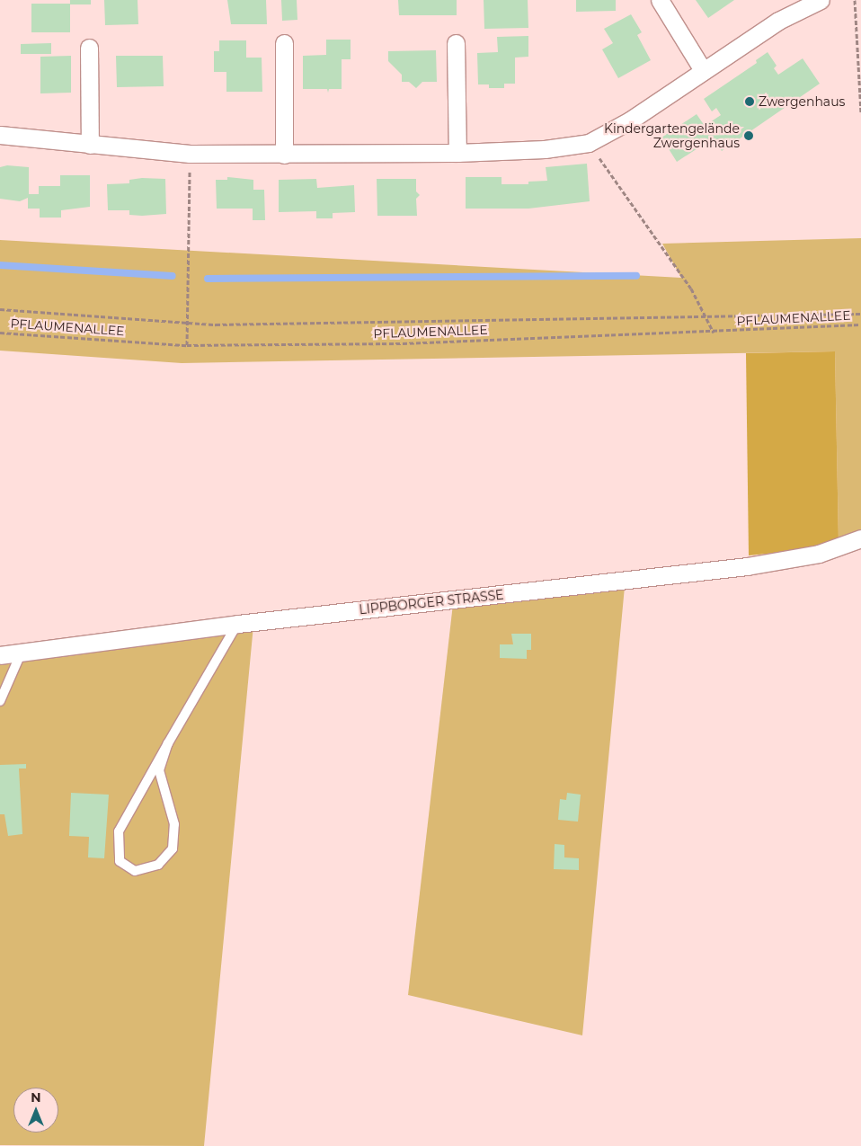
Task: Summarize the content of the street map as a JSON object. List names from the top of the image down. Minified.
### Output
{"streets":{"street":["LIPPBORGER STRASSE"],"path":["PFLAUMENALLEE"]},"places":["Zwergenhaus","Kindergartengelände Zwergenhaus"],"north":"top"}
